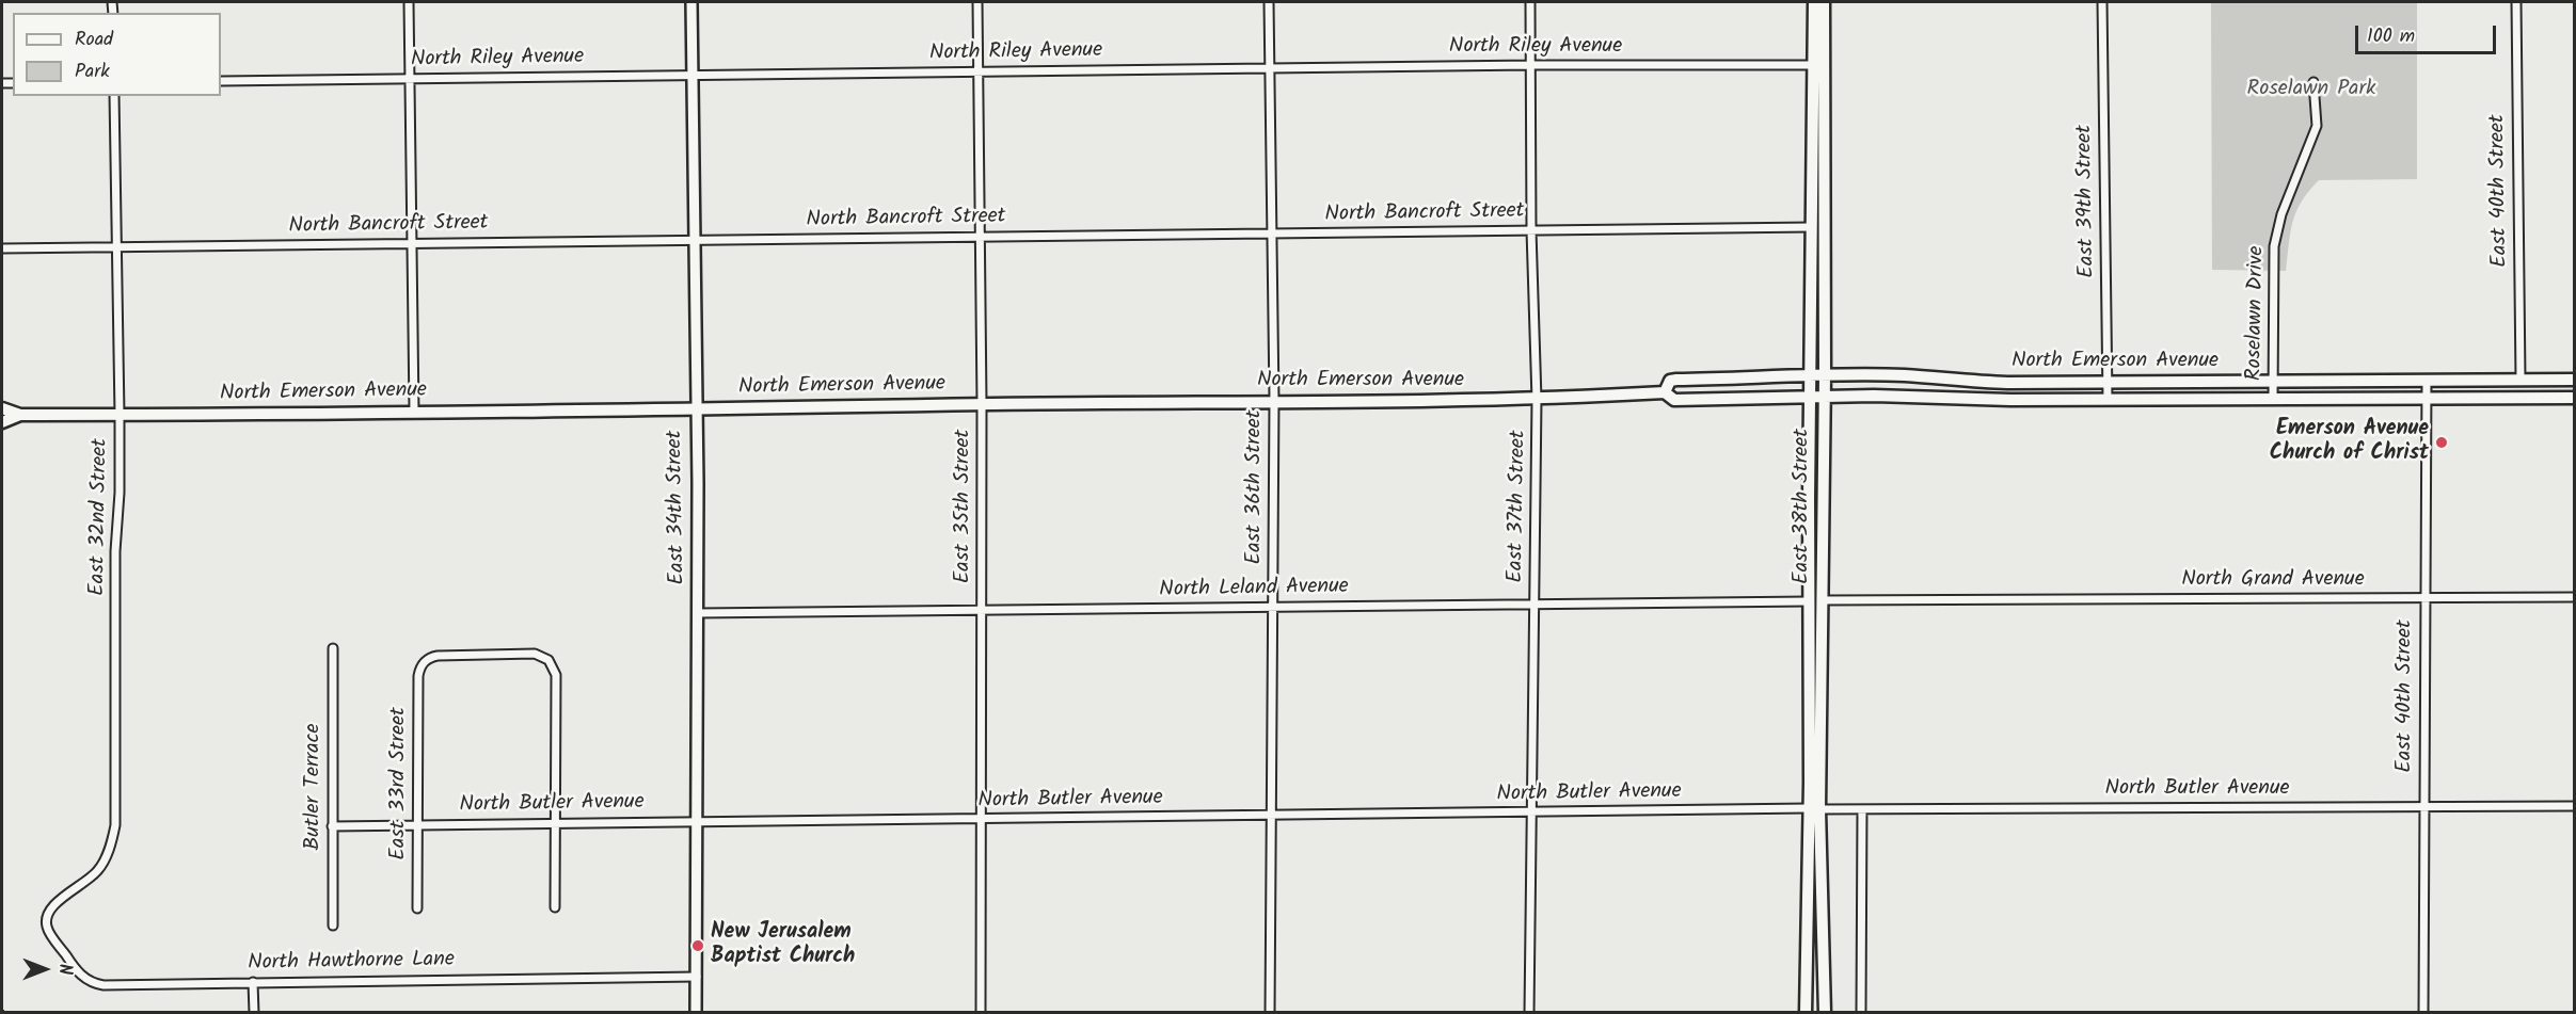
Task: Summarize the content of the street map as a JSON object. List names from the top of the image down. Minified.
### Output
{"streets":{"main road":["North Emerson Avenue","East 38th Street","East 34th Street"],"street":["North Riley Avenue","East 40th Street","East 39th Street","North Bancroft Street","Roselawn Drive","East 36th Street","East 35th Street","East 37th Street","East 32nd Street","North Grand Avenue","North Leland Avenue","East 33rd Street","Butler Terrace","North Butler Avenue","North Hawthorne Lane"]},"crossings":[["North Riley Avenue","East 36th Street"],["North Riley Avenue","East 35th Street"],["North Riley Avenue","East 37th Street"],["North Riley Avenue","East 38th Street"],["North Riley Avenue","East 34th Street"],["East 40th Street","North Emerson Avenue"],["East 40th Street","North Grand Avenue"],["East 40th Street","North Butler Avenue"],["East 39th Street","North Emerson Avenue"],["North Bancroft Street","East 36th Street"],["North Bancroft Street","East 35th Street"],["North Bancroft Street","East 37th Street"],["North Bancroft Street","East 38th Street"],["North Bancroft Street","East 34th Street"],["North Bancroft Street","East 32nd Street"],["Roselawn Drive","North Emerson Avenue"],["North Emerson Avenue","East 36th Street"],["North Emerson Avenue","East 35th Street"],["North Emerson Avenue","East 37th Street"],["North Emerson Avenue","East 38th Street"],["North Emerson Avenue","East 34th Street"],["North Emerson Avenue","East 32nd Street"],["East 36th Street","North Leland Avenue"],["East 36th Street","North Butler Avenue"],["East 35th Street","North Leland Avenue"],["East 35th Street","North Butler Avenue"],["East 37th Street","North Leland Avenue"],["East 37th Street","North Butler Avenue"],["East 38th Street","North Leland Avenue"],["East 38th Street","North Butler Avenue"],["East 34th Street","North Leland Avenue"],["East 34th Street","North Butler Avenue"],["East 34th Street","North Hawthorne Lane"],["East 32nd Street","North Hawthorne Lane"],["North Grand Avenue","North Leland Avenue"],["East 33rd Street","North Butler Avenue"],["Butler Terrace","North Butler Avenue"]],"parks":["Roselawn Park"],"places":["Emerson Avenue Church of Christ","New Jerusalem Baptist Church"],"legend":["Road","Park"],"scale_bar":"100 m","north":"right"}
